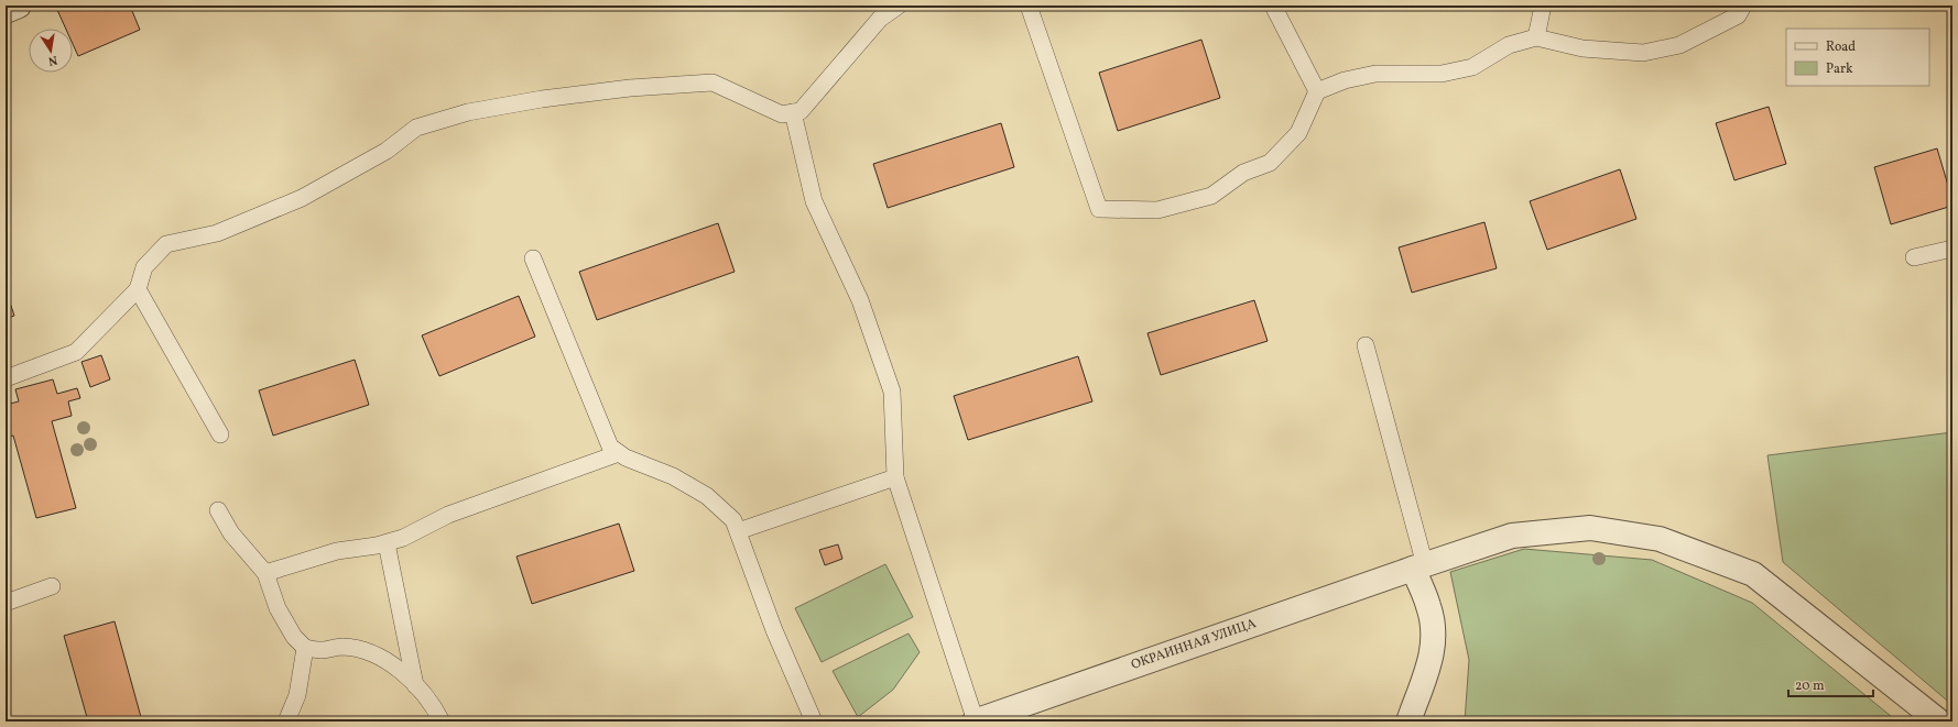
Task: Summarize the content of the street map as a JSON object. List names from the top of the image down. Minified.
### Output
{"streets":{"street":["ОКРАИННАЯ УЛИЦА"]},"legend":["Road","Park"],"scale_bar":"20 m","north":"bottom"}
